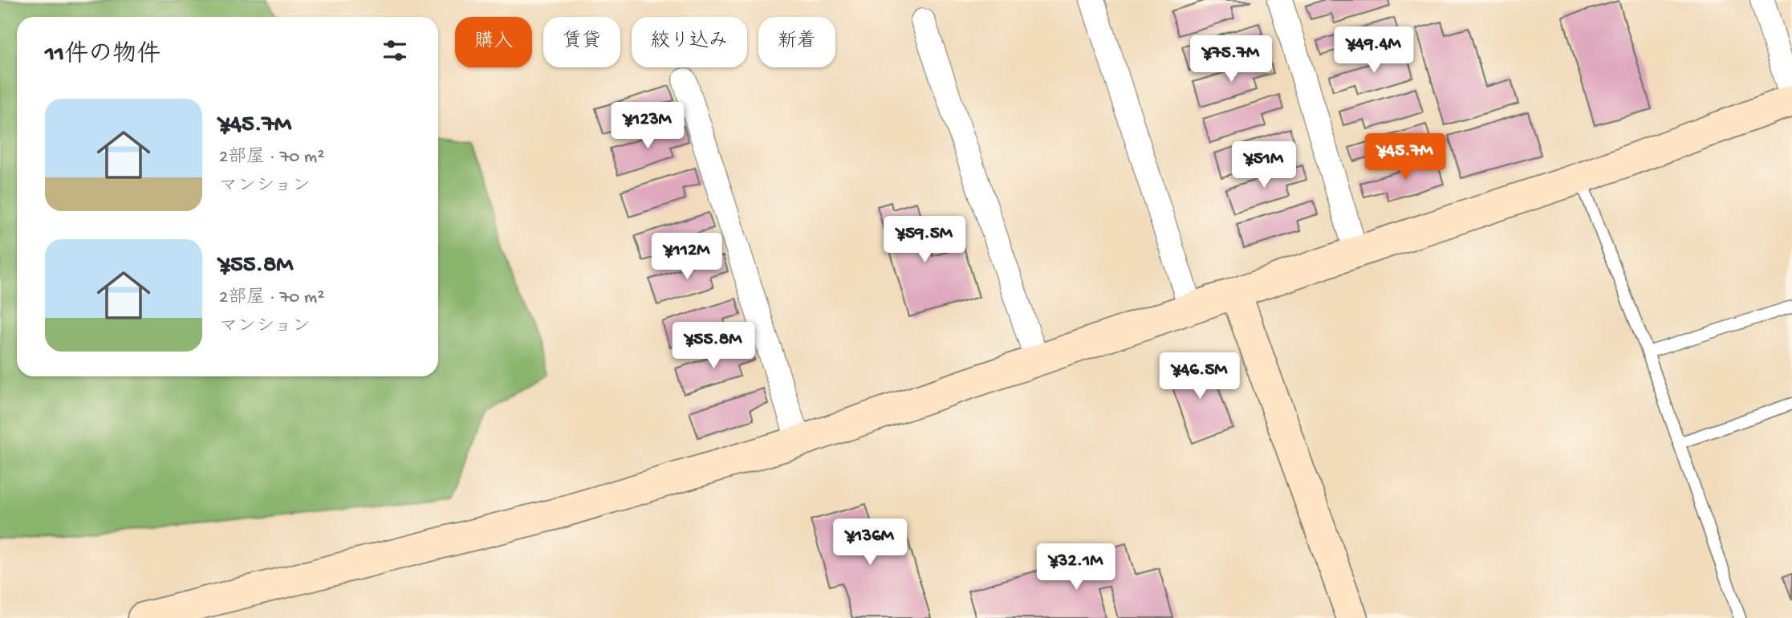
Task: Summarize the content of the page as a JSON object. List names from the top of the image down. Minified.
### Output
{"page":{"chip":["購入","賃貸","絞り込み","新着"],"heading":"11件の物件","price":["¥49.4M","¥75.7M","¥123M","¥45.7M","¥51M","¥59.5M","¥112M","¥55.8M","¥46.5M","¥136M","¥32.1M"],"list":[{"name":"¥45.7M","note":"2部屋 · 70 m² · マンション"},{"name":"¥55.8M","note":"2部屋 · 70 m² · マンション"}]}}
